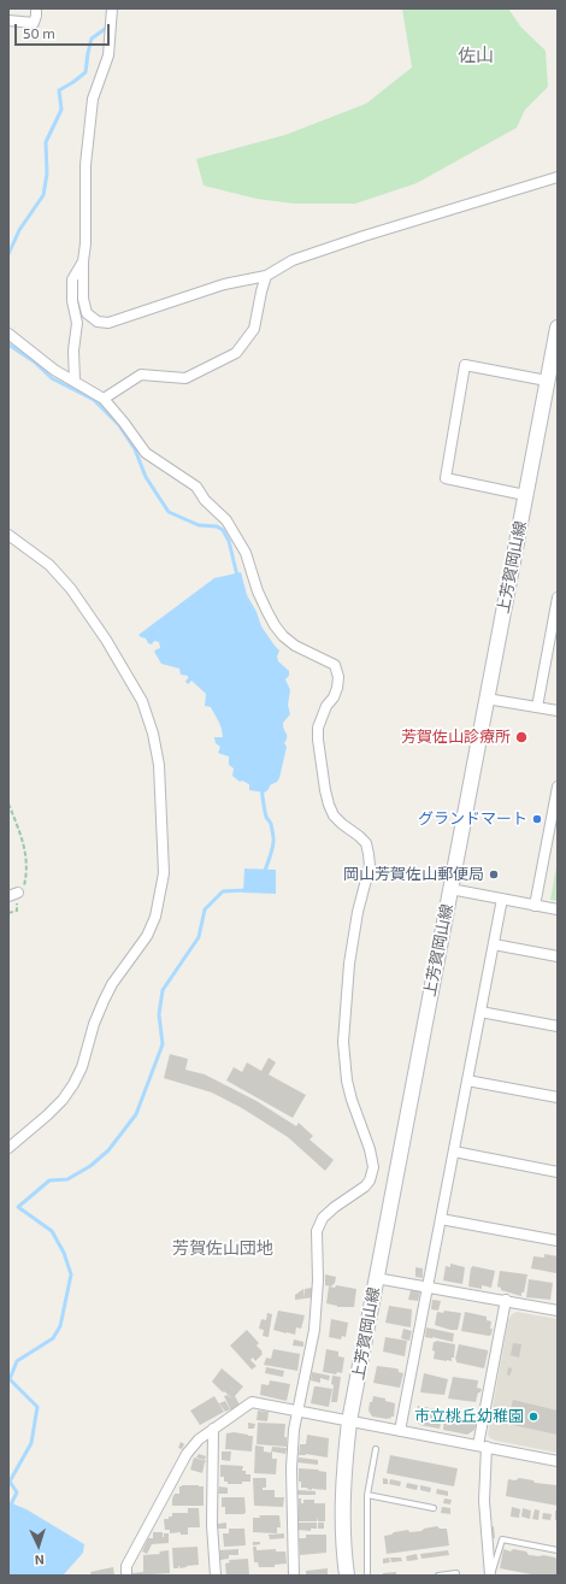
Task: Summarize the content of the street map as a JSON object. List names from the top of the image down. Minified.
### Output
{"streets":{"main road":["上芳賀岡山線"]},"districts":["佐山","芳賀佐山団地"],"places":["芳賀佐山診療所","グランドマート","岡山芳賀佐山郵便局","市立桃丘幼稚園"],"scale_bar":"50 m","north":"bottom"}
